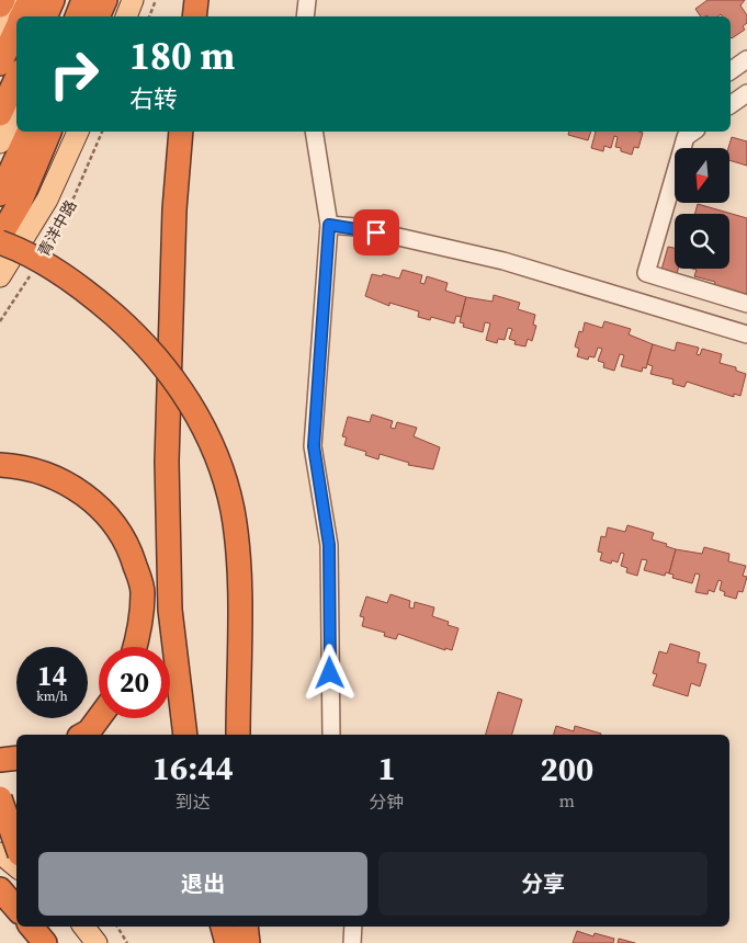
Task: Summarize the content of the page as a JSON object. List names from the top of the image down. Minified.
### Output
{"streets":{"path":["青洋中路"]},"north":"bottom","page":{"turn":["180 m","右转"],"speed":"14 km/h","limit":"20","eta":["16:44","到达","1","分钟","200","m"],"buttons":["退出","分享"]}}
